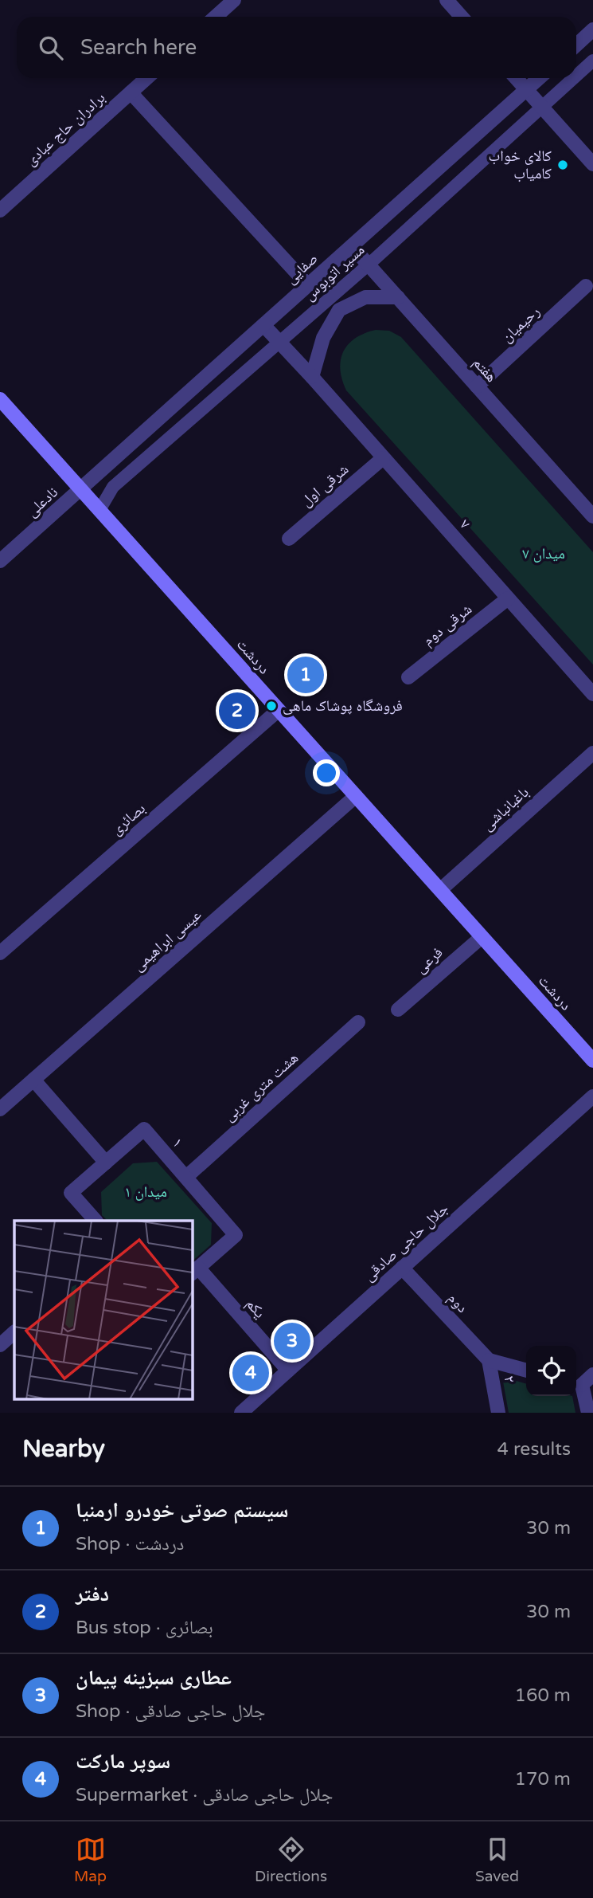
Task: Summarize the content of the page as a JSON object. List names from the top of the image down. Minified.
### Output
{"streets":{"main road":["دردشت"],"street":["برادران حاج عبادی","صفایی","رحیمیان","هفتم","شرقی اول","نادعلی","۷","شرقی دوم","باغبانباشی","بصائری","عیسی ابراهیمی","فرعی","هشت متری غربی","۱","جلال حاجی صادقی","دوم","یکم","۲"],"lane":["مسیر اتوبوس"]},"crossings":[["صفایی","هفتم"],["صفایی","نادعلی"],["صفایی","۷"],["صفایی","دردشت"],["مسیر اتوبوس","هفتم"],["مسیر اتوبوس","۷"],["مسیر اتوبوس","دردشت"],["رحیمیان","هفتم"],["شرقی اول","۷"],["نادعلی","دردشت"],["۷","شرقی دوم"],["دردشت","باغبانباشی"],["دردشت","بصائری"],["دردشت","عیسی ابراهیمی"],["دردشت","فرعی"],["هشت متری غربی","۱"],["۱","یکم"],["جلال حاجی صادقی","دوم"],["جلال حاجی صادقی","یکم"],["دوم","۲"]],"parks":["میدان ۷","میدان ۱"],"places":["کالای خواب کامیاب","فروشگاه پوشاک ماهی"],"page":{"search":"Search here","pins":["1","2","3","4"],"heading":["Nearby","4 results"],"list":[{"mark":"1","name":"سیستم صوتی خودرو ارمنیا","note":"Shop · دردشت","value":"30 m"},{"mark":"2","name":"دفتر","note":"Bus stop · بصائری","value":"30 m"},{"mark":"3","name":"عطاری سبزینه پیمان","note":"Shop · جلال حاجی صادقی","value":"160 m"},{"mark":"4","name":"سوپر مارکت","note":"Supermarket · جلال حاجی صادقی","value":"170 m"}],"nav":["Map","Directions","Saved"]}}
